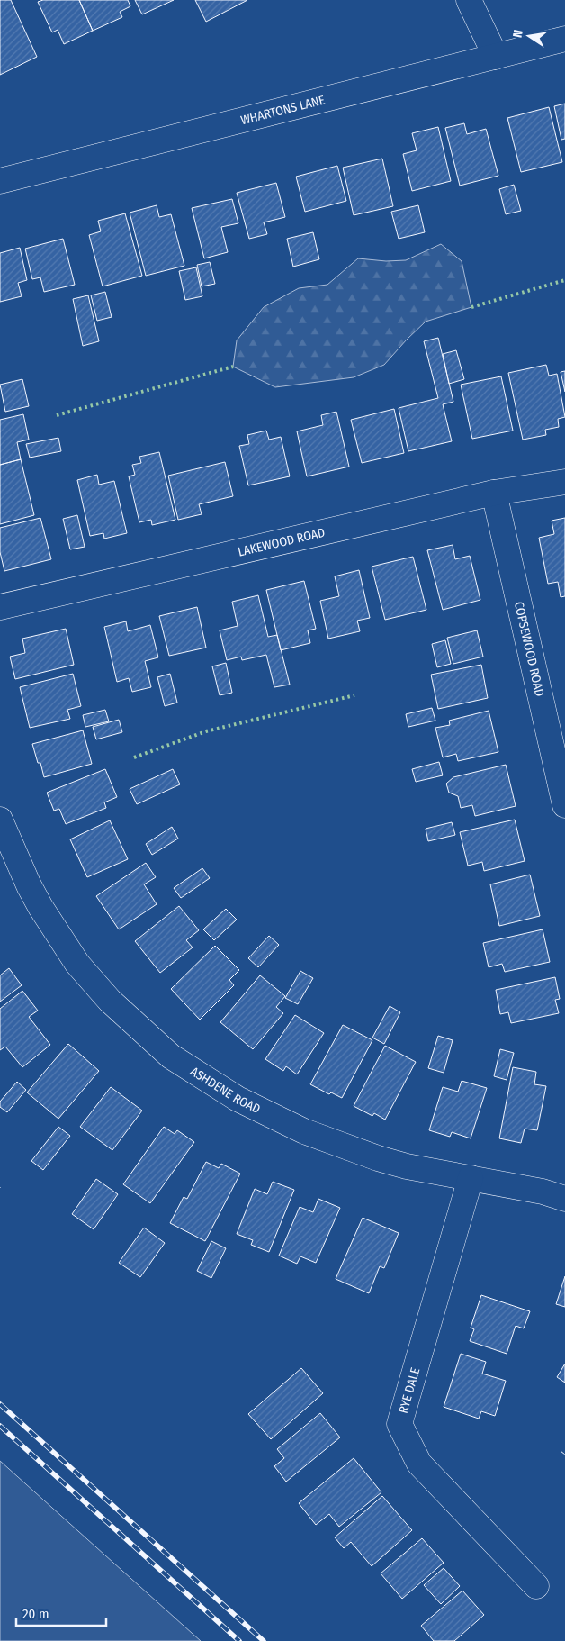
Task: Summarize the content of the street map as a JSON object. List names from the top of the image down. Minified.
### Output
{"streets":{"street":["WHARTONS LANE","LAKEWOOD ROAD","COPSEWOOD ROAD","ASHDENE ROAD","RYE DALE"]},"crossings":[["LAKEWOOD ROAD","COPSEWOOD ROAD"],["ASHDENE ROAD","RYE DALE"]],"scale_bar":"20 m","north":"left"}
